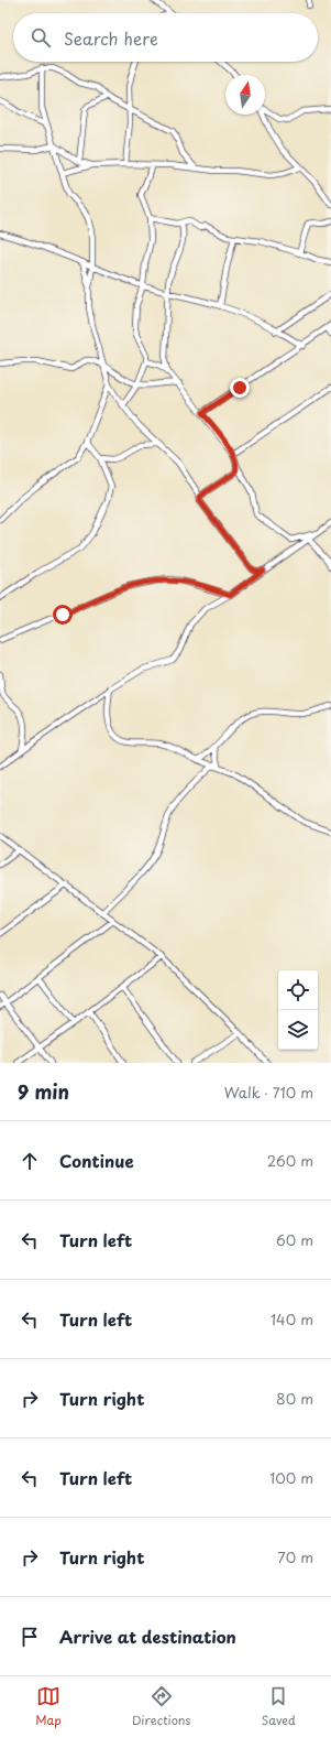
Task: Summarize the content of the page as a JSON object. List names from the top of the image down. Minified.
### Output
{"north":"top","page":{"search":"Search here","heading":["9 min","Walk · 710 m"],"list":[["Continue","260 m"],["Turn left","60 m"],["Turn left","140 m"],["Turn right","80 m"],["Turn left","100 m"],["Turn right","70 m"],"Arrive at destination"],"nav":["Map","Directions","Saved"]}}
